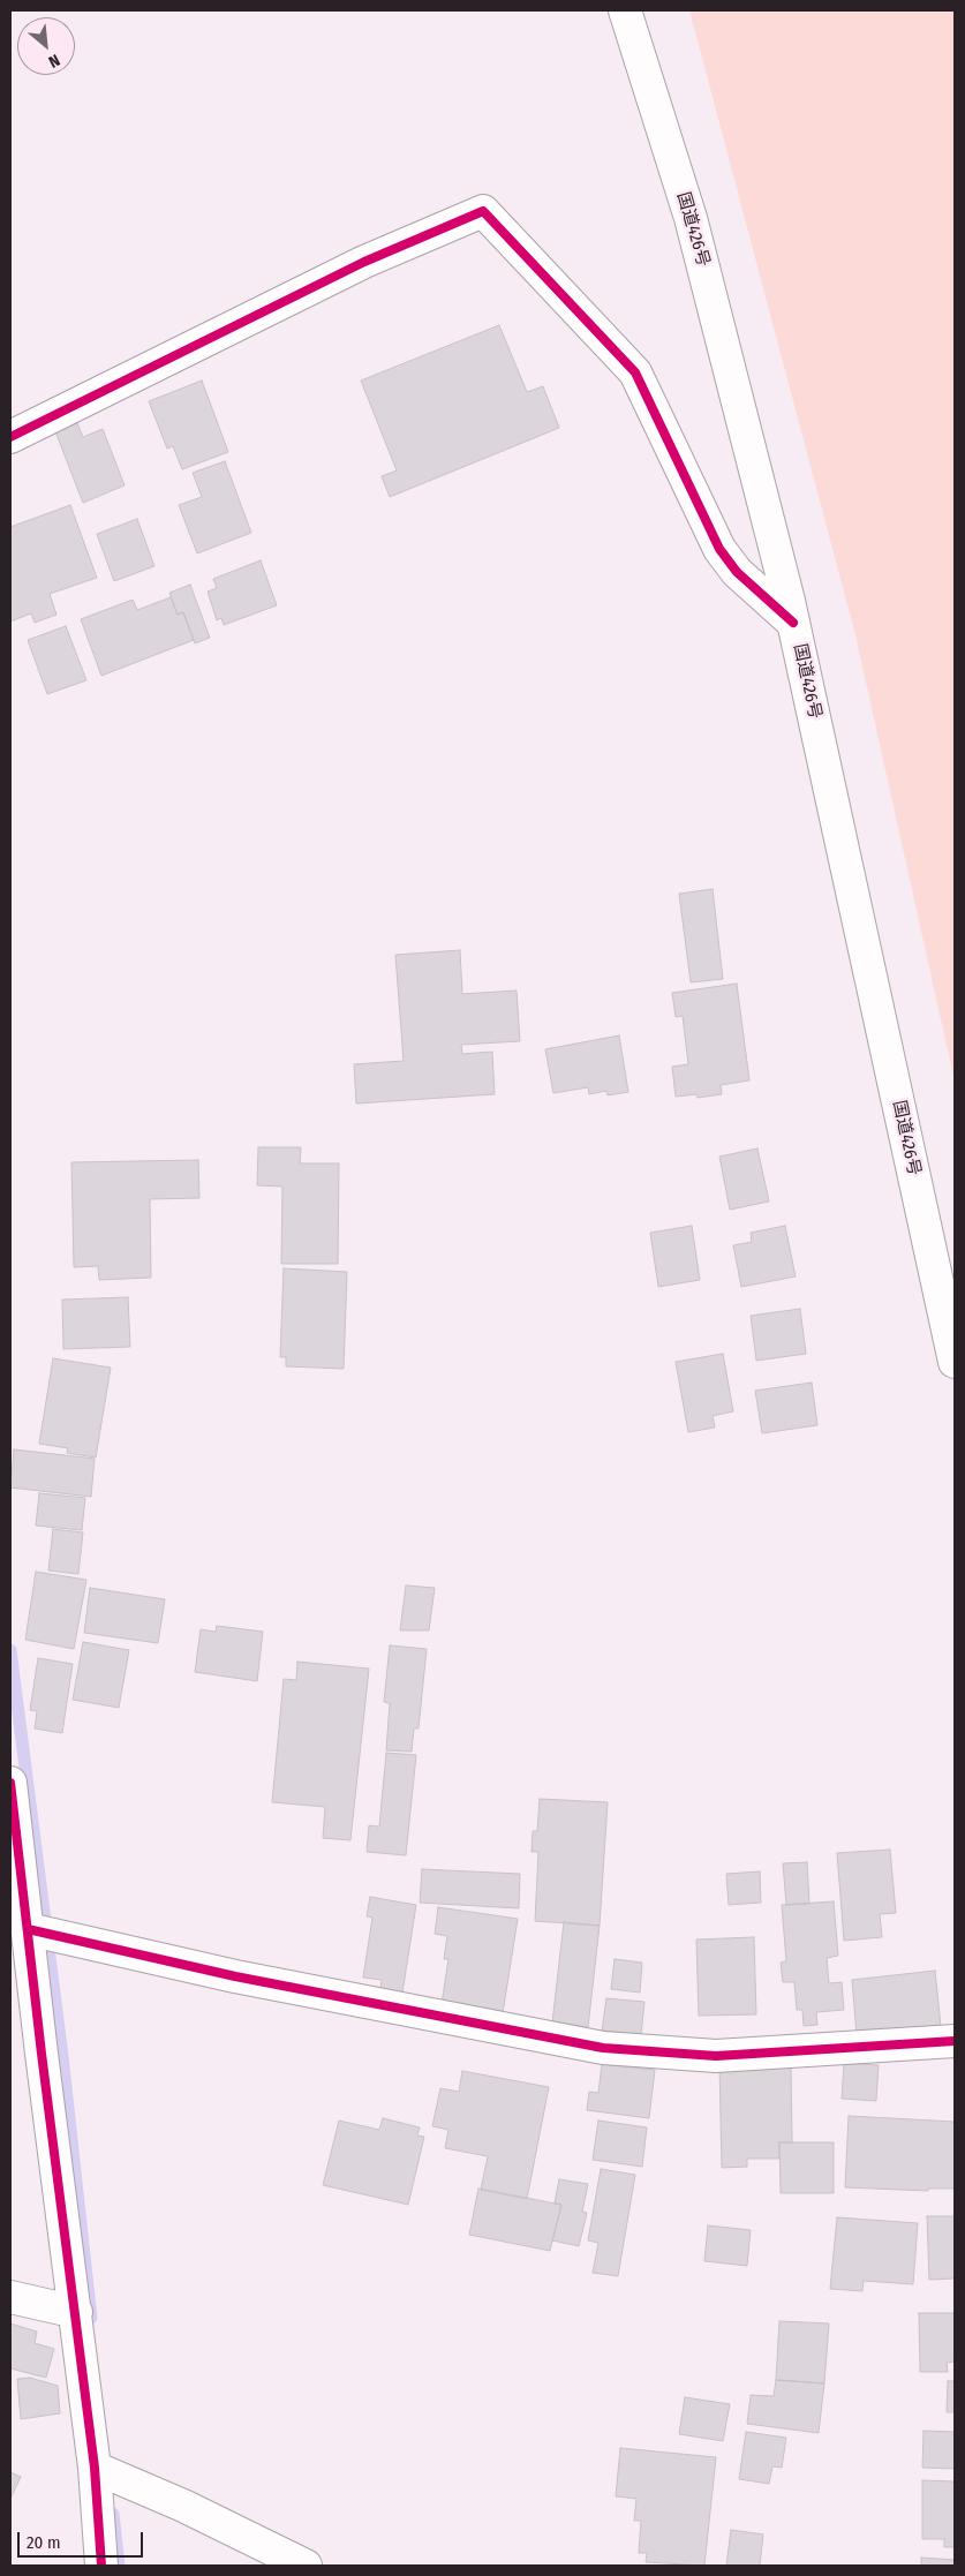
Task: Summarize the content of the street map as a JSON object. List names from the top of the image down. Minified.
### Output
{"streets":{"main road":["国道426号"]},"scale_bar":"20 m","north":"bottom right"}
